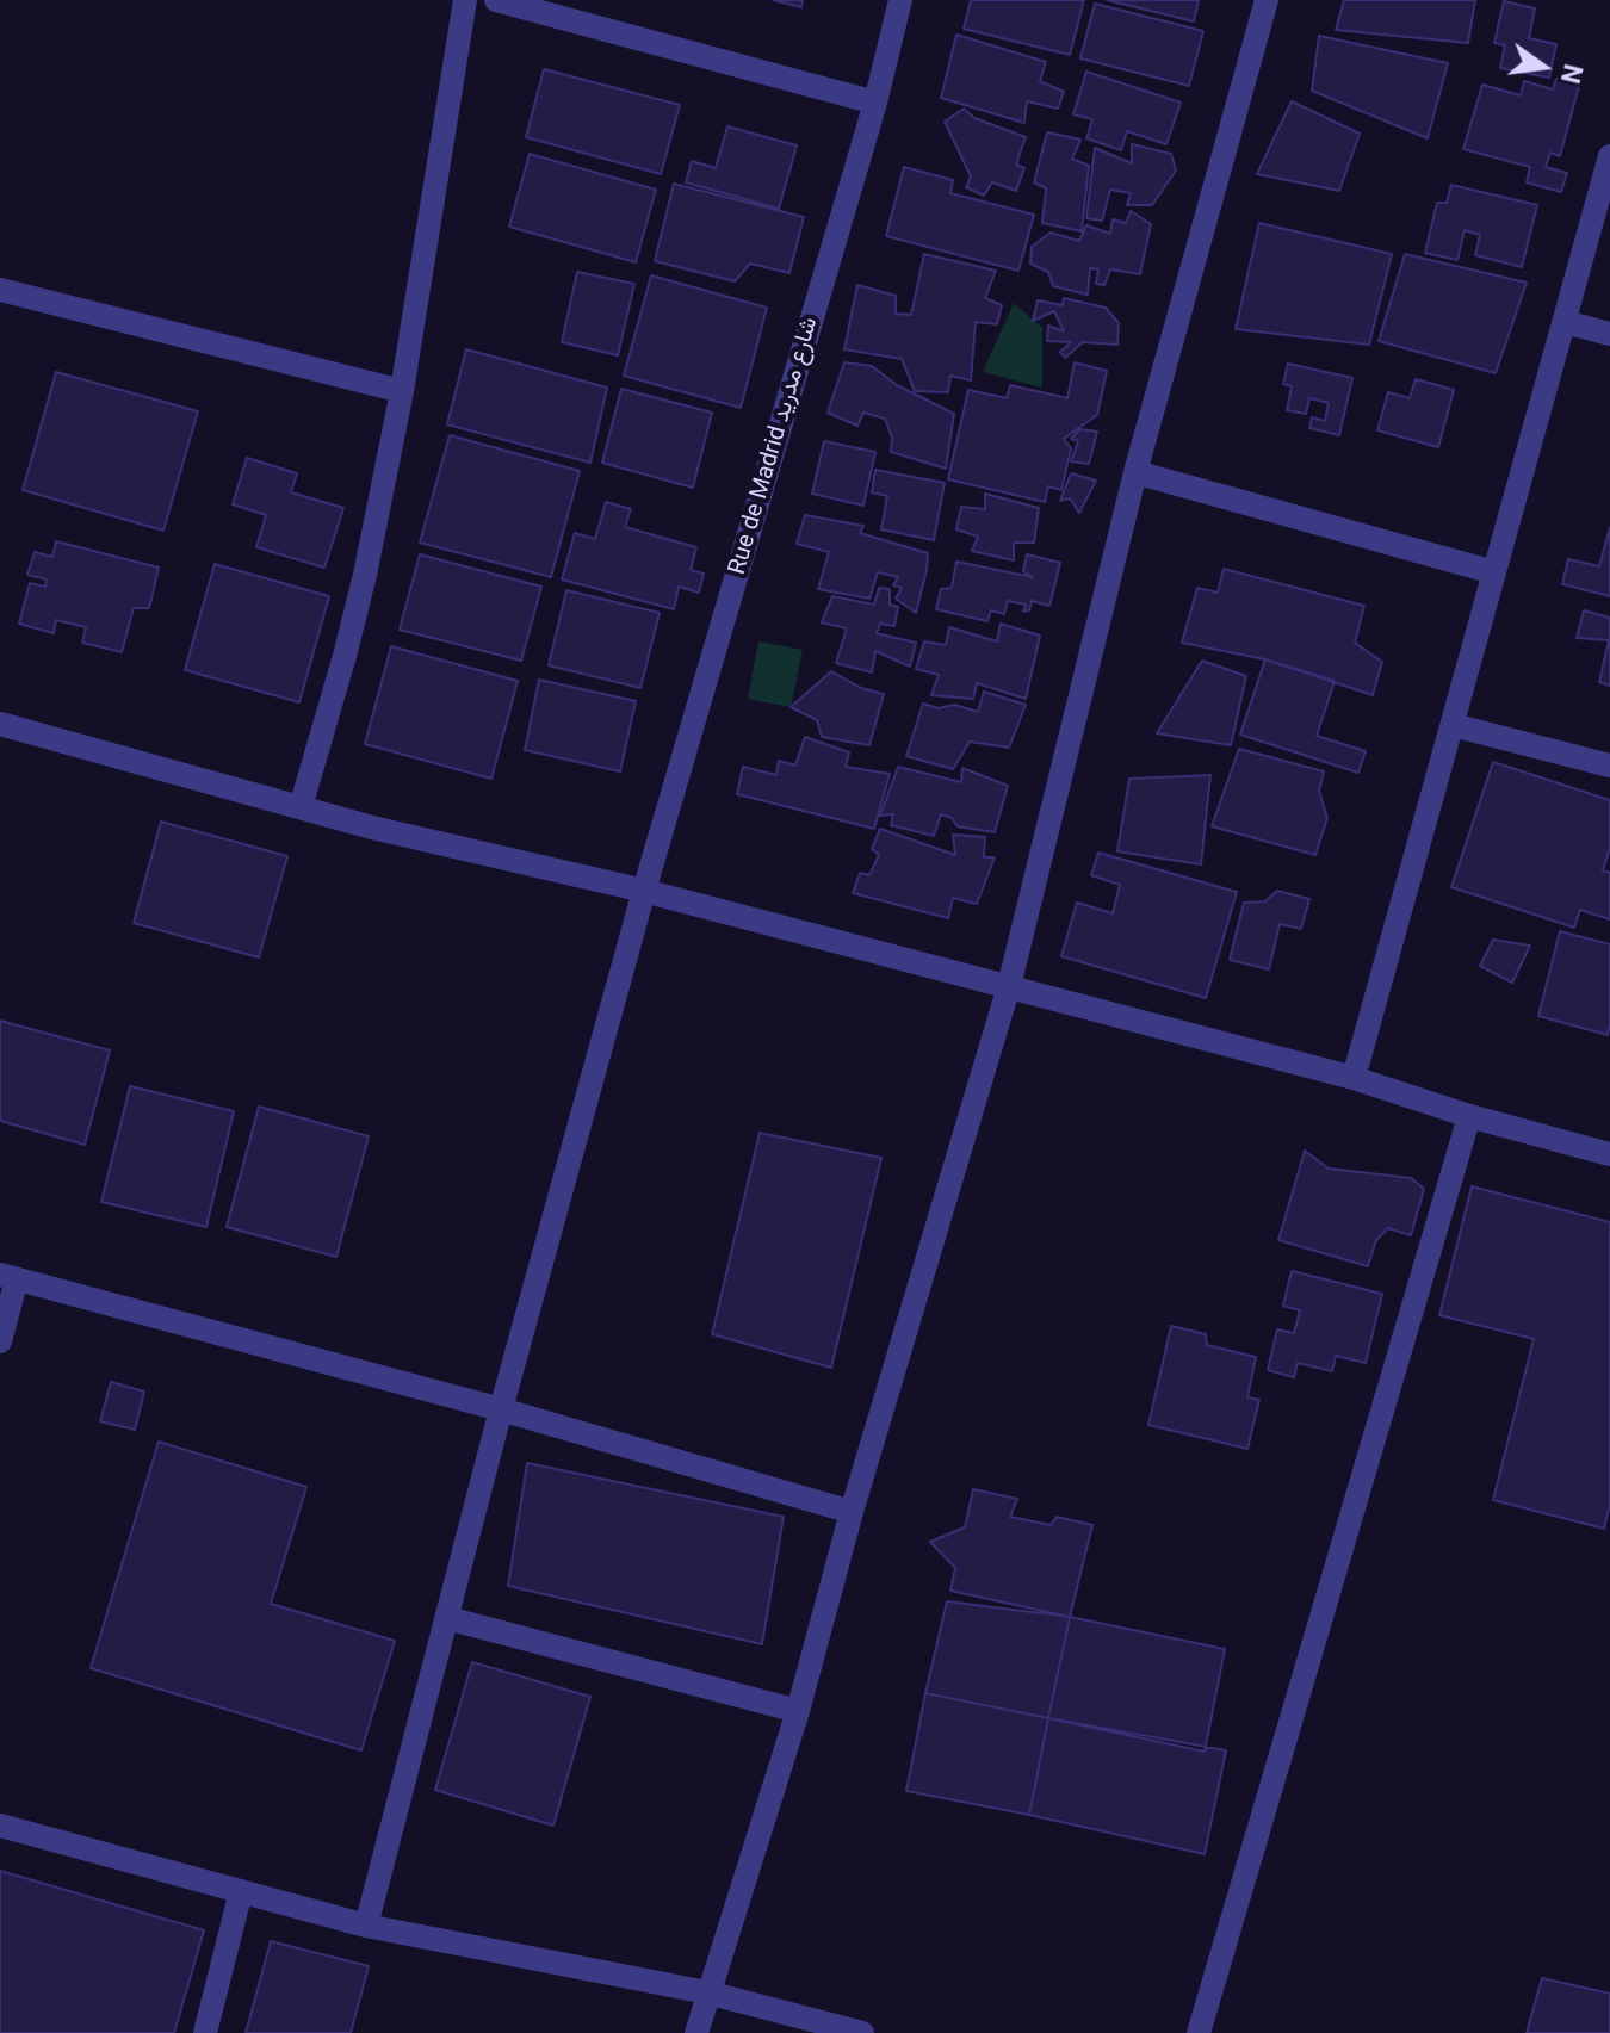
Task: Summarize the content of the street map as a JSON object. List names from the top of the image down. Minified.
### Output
{"streets":{"street":["Rue de Madrid شارع مدريد"]},"north":"right"}
